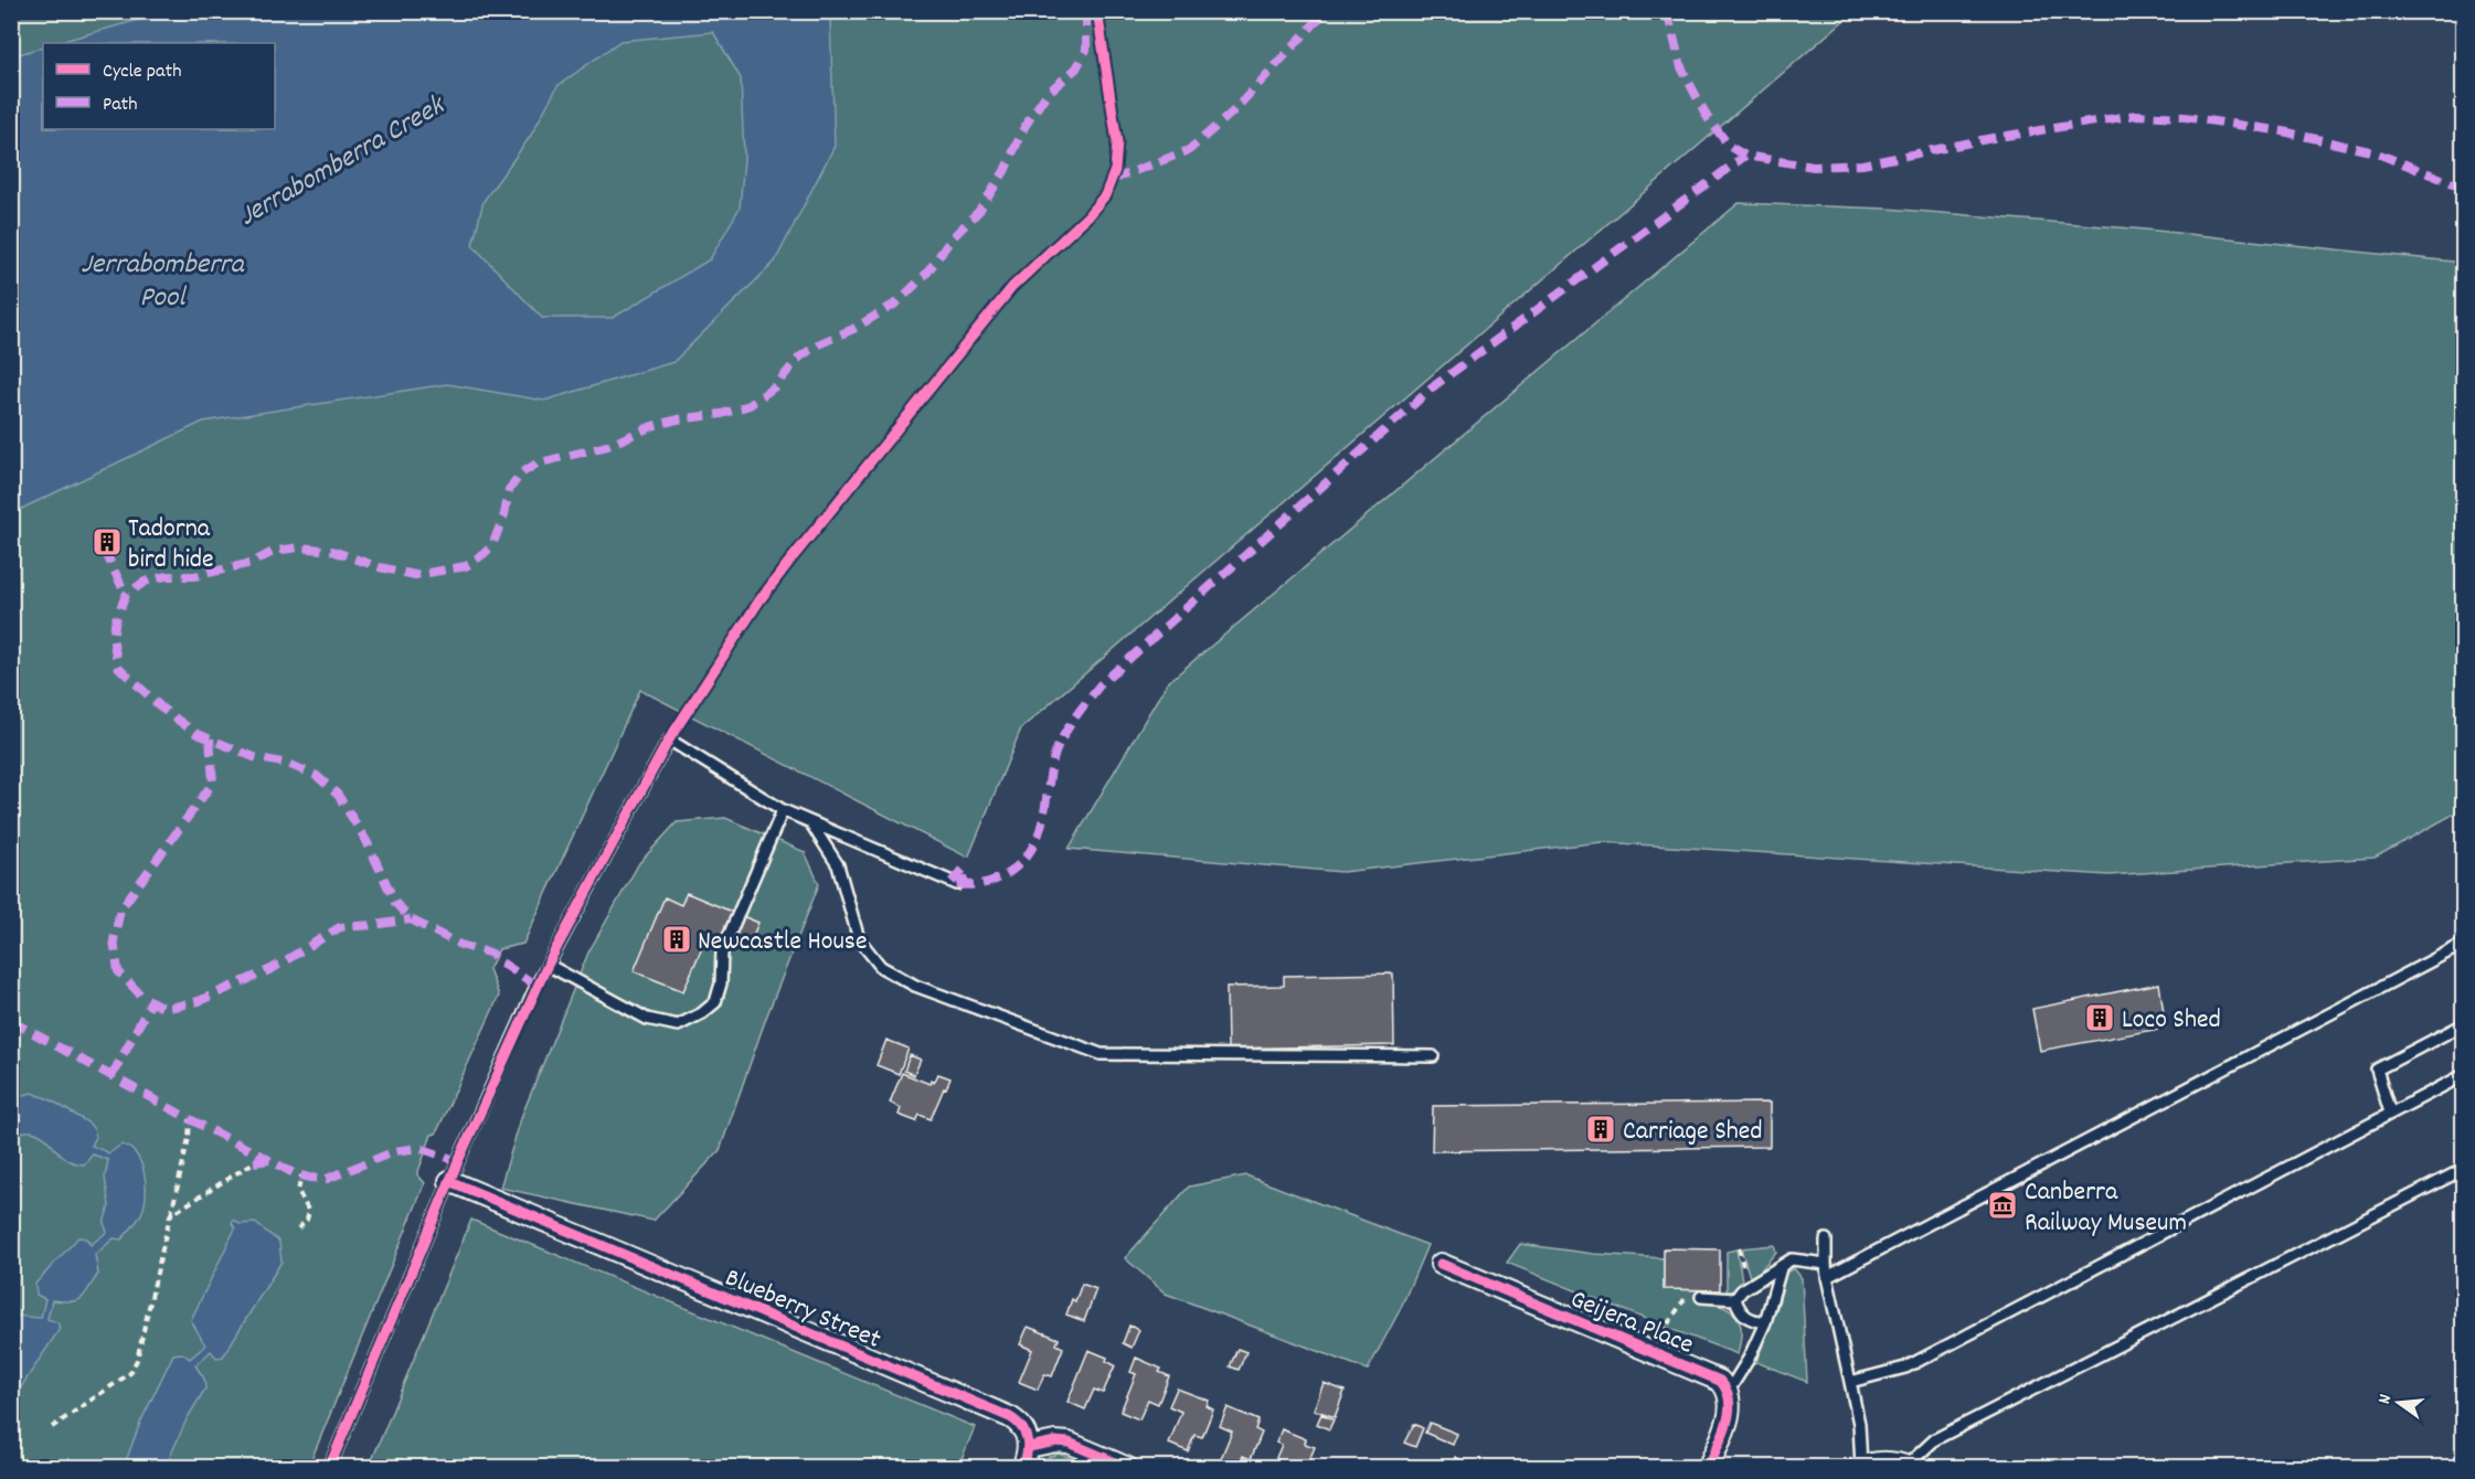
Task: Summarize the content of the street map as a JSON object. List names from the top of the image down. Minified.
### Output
{"streets":{"street":["Blueberry Street","Geijera Place"]},"water":["Jerrabomberra Creek","Jerrabomberra Pool"],"places":{"building":["Tadorna bird hide","Newcastle House","Loco Shed","Carriage Shed"],"museum":["Canberra Railway Museum"]},"legend":["Cycle path","Path"],"north":"left"}
